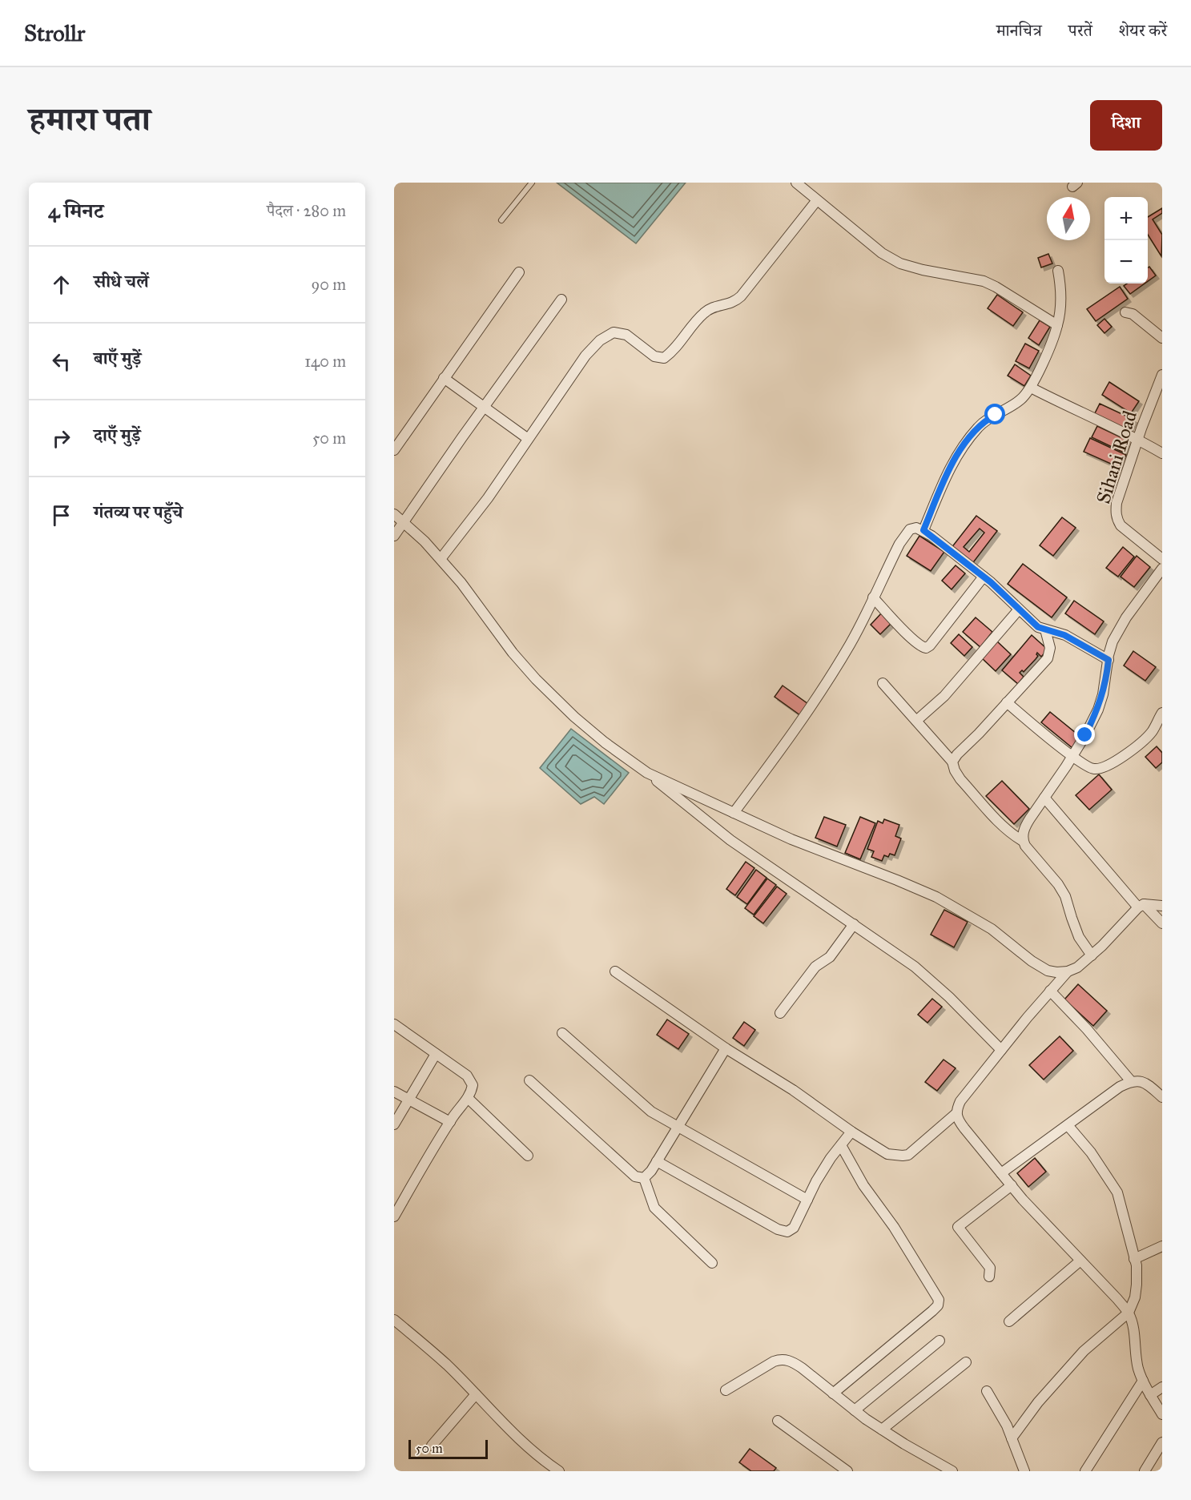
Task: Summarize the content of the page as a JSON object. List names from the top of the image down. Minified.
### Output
{"streets":{"street":["Sihani Road"]},"scale_bar":"50 m","north":"top","page":{"header":"Strollr","nav":["मानचित्र","परतें","शेयर करें"],"title":"हमारा पता","buttons":"दिशा","heading":["4 मिनट","पैदल · 280 m"],"map_buttons":["+","−"],"list":[["सीधे चलें","90 m"],["बाएँ मुड़ें","140 m"],["दाएँ मुड़ें","50 m"],"गंतव्य पर पहुँचे"],"scale":"50 m"}}
